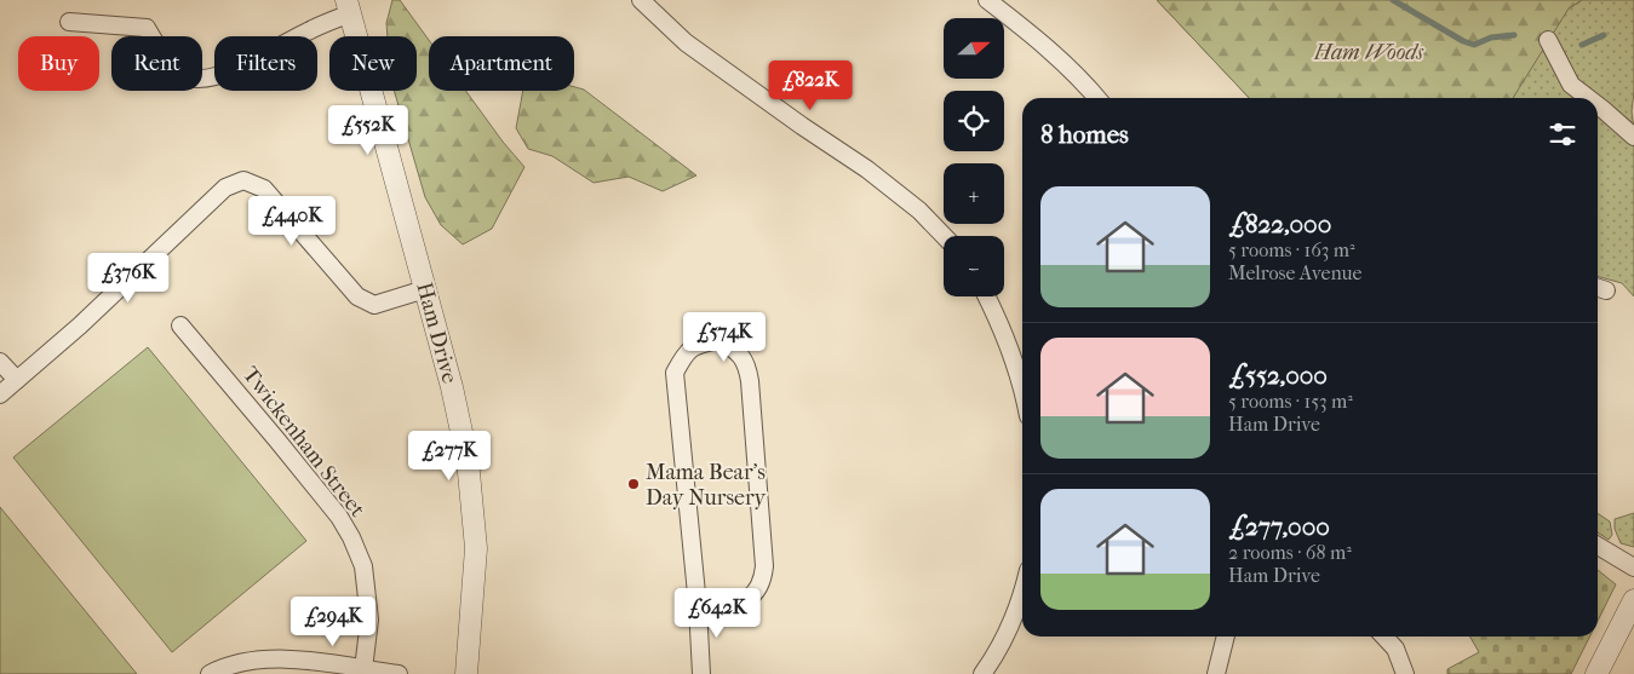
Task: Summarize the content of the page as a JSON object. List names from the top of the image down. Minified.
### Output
{"streets":{"street":["Ham Drive","Twickenham Street"]},"parks":["Ham Woods"],"places":["Mama Bear's Day Nursery"],"north":"right","page":{"map_buttons":["+","−"],"chip":["Buy","Rent","Filters","New","Apartment"],"price":["£822K","£552K","£440K","£376K","£574K","£277K","£642K","£294K"],"heading":"8 homes","list":[{"name":"£822,000","note":"5 rooms · 163 m² · Melrose Avenue"},{"name":"£552,000","note":"5 rooms · 153 m² · Ham Drive"},{"name":"£277,000","note":"2 rooms · 68 m² · Ham Drive"}]}}
